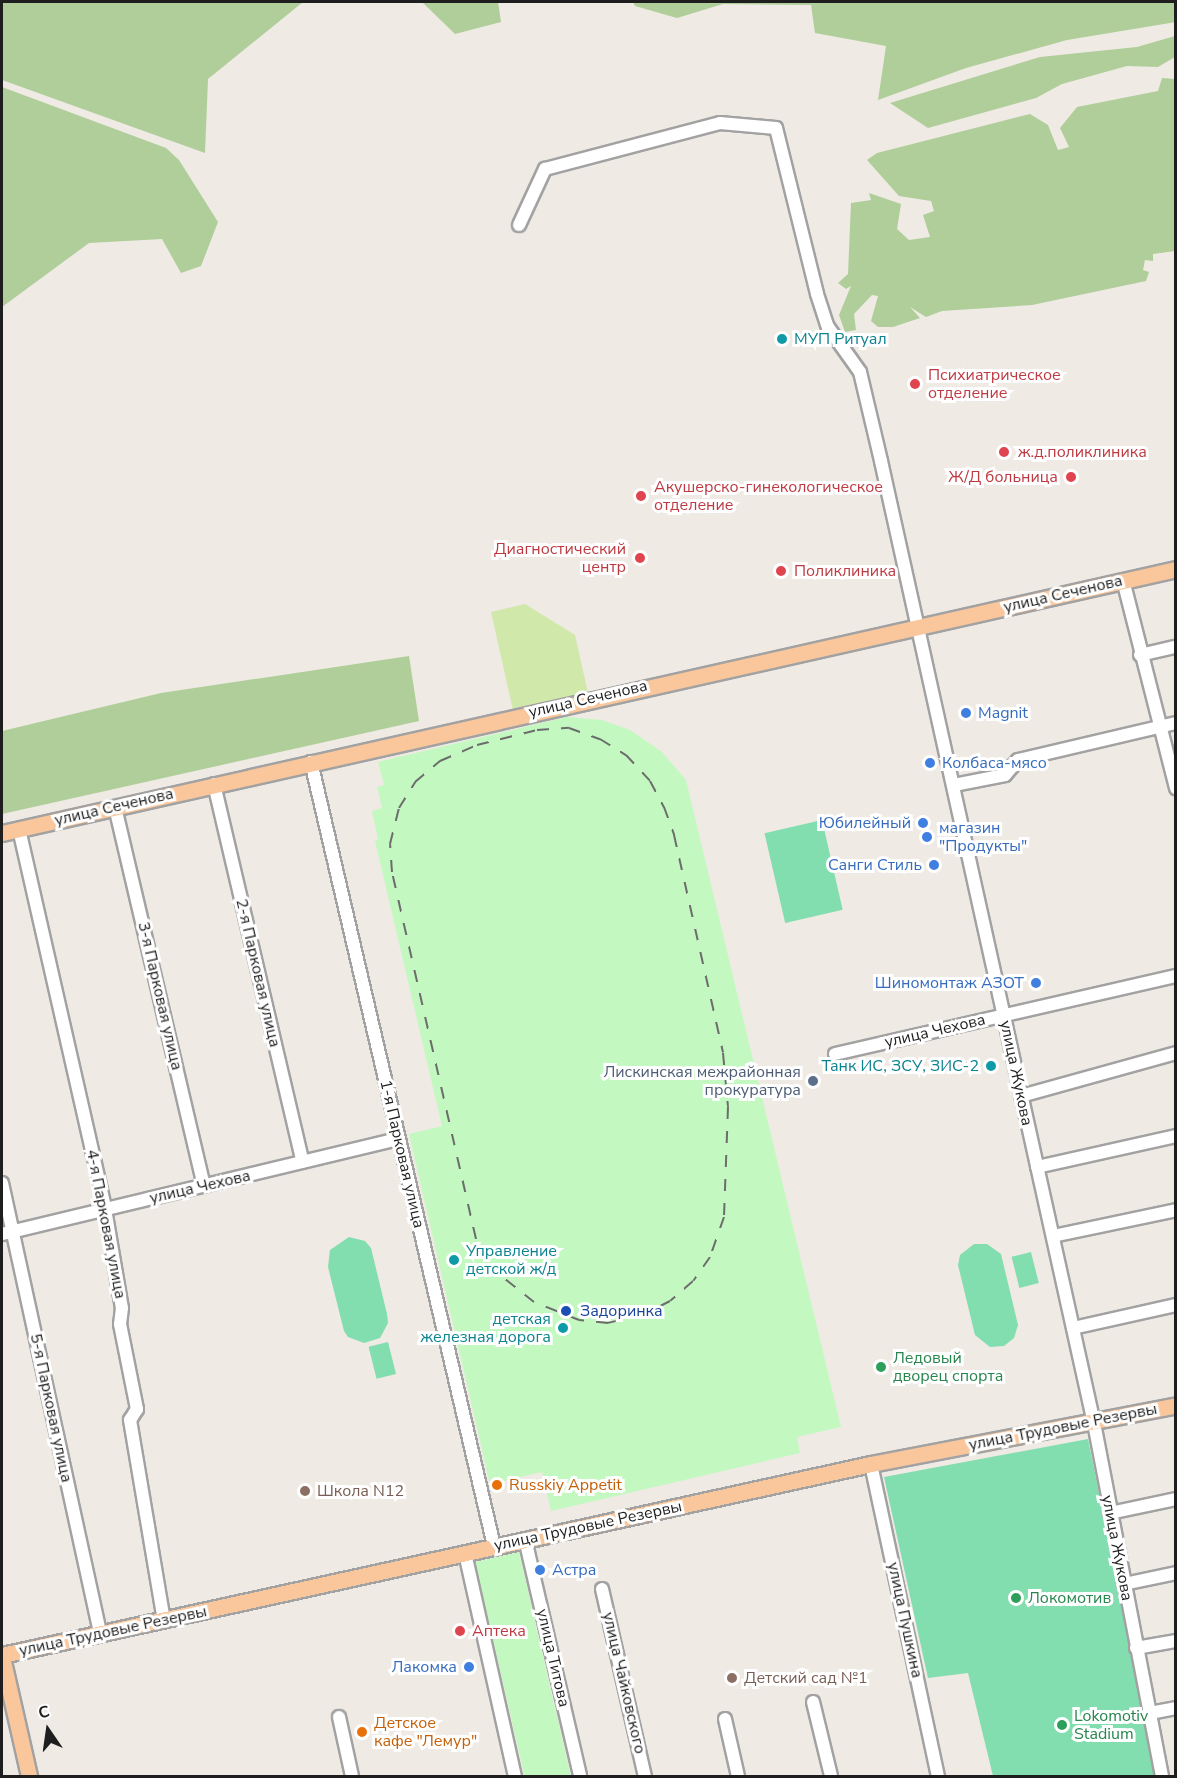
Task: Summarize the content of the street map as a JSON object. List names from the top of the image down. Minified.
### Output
{"streets":{"main road":["улица Сеченова","улица Трудовые Резервы"],"street":["2-я Парковая улица","3-я Парковая улица","улица Чехова","улица Жукова","1-я Парковая улица","4-я Парковая улица","5-я Парковая улица","улица Пушкина","улица Титова","улица Чайковского"]},"crossings":[["улица Сеченова","2-я Парковая улица"],["улица Сеченова","3-я Парковая улица"],["улица Сеченова","улица Жукова"],["улица Сеченова","1-я Парковая улица"],["улица Сеченова","4-я Парковая улица"],["2-я Парковая улица","улица Чехова"],["3-я Парковая улица","улица Чехова"],["улица Чехова","улица Жукова"],["улица Чехова","1-я Парковая улица"],["улица Чехова","4-я Парковая улица"],["улица Чехова","5-я Парковая улица"],["улица Жукова","улица Трудовые Резервы"],["1-я Парковая улица","улица Трудовые Резервы"],["4-я Парковая улица","улица Трудовые Резервы"],["5-я Парковая улица","улица Трудовые Резервы"],["улица Трудовые Резервы","улица Пушкина"],["улица Трудовые Резервы","улица Титова"]],"places":["МУП Ритуал","Психиатрическое отделение","ж.д.поликлиника","Ж/Д больница","Акушерско-гинекологическое отделение","Диагностический центр","Поликлиника","Magnit","Колбаса-мясо","Юбилейный","магазин \"Продукты\"","Санги Стиль","Шиномонтаж АЗОТ","Танк ИС, ЗСУ, ЗИС-2","Лискинская межрайонная прокуратура","Управление детской ж/д","Задоринка","детская железная дорога","Ледовый дворец спорта","Russkiy Appetit","Школа N12","Астра","Локомотив","Аптека","Лакомка","Детский сад №1","Lokomotiv Stadium","Детское кафе \"Лемур\""],"north":"top"}
